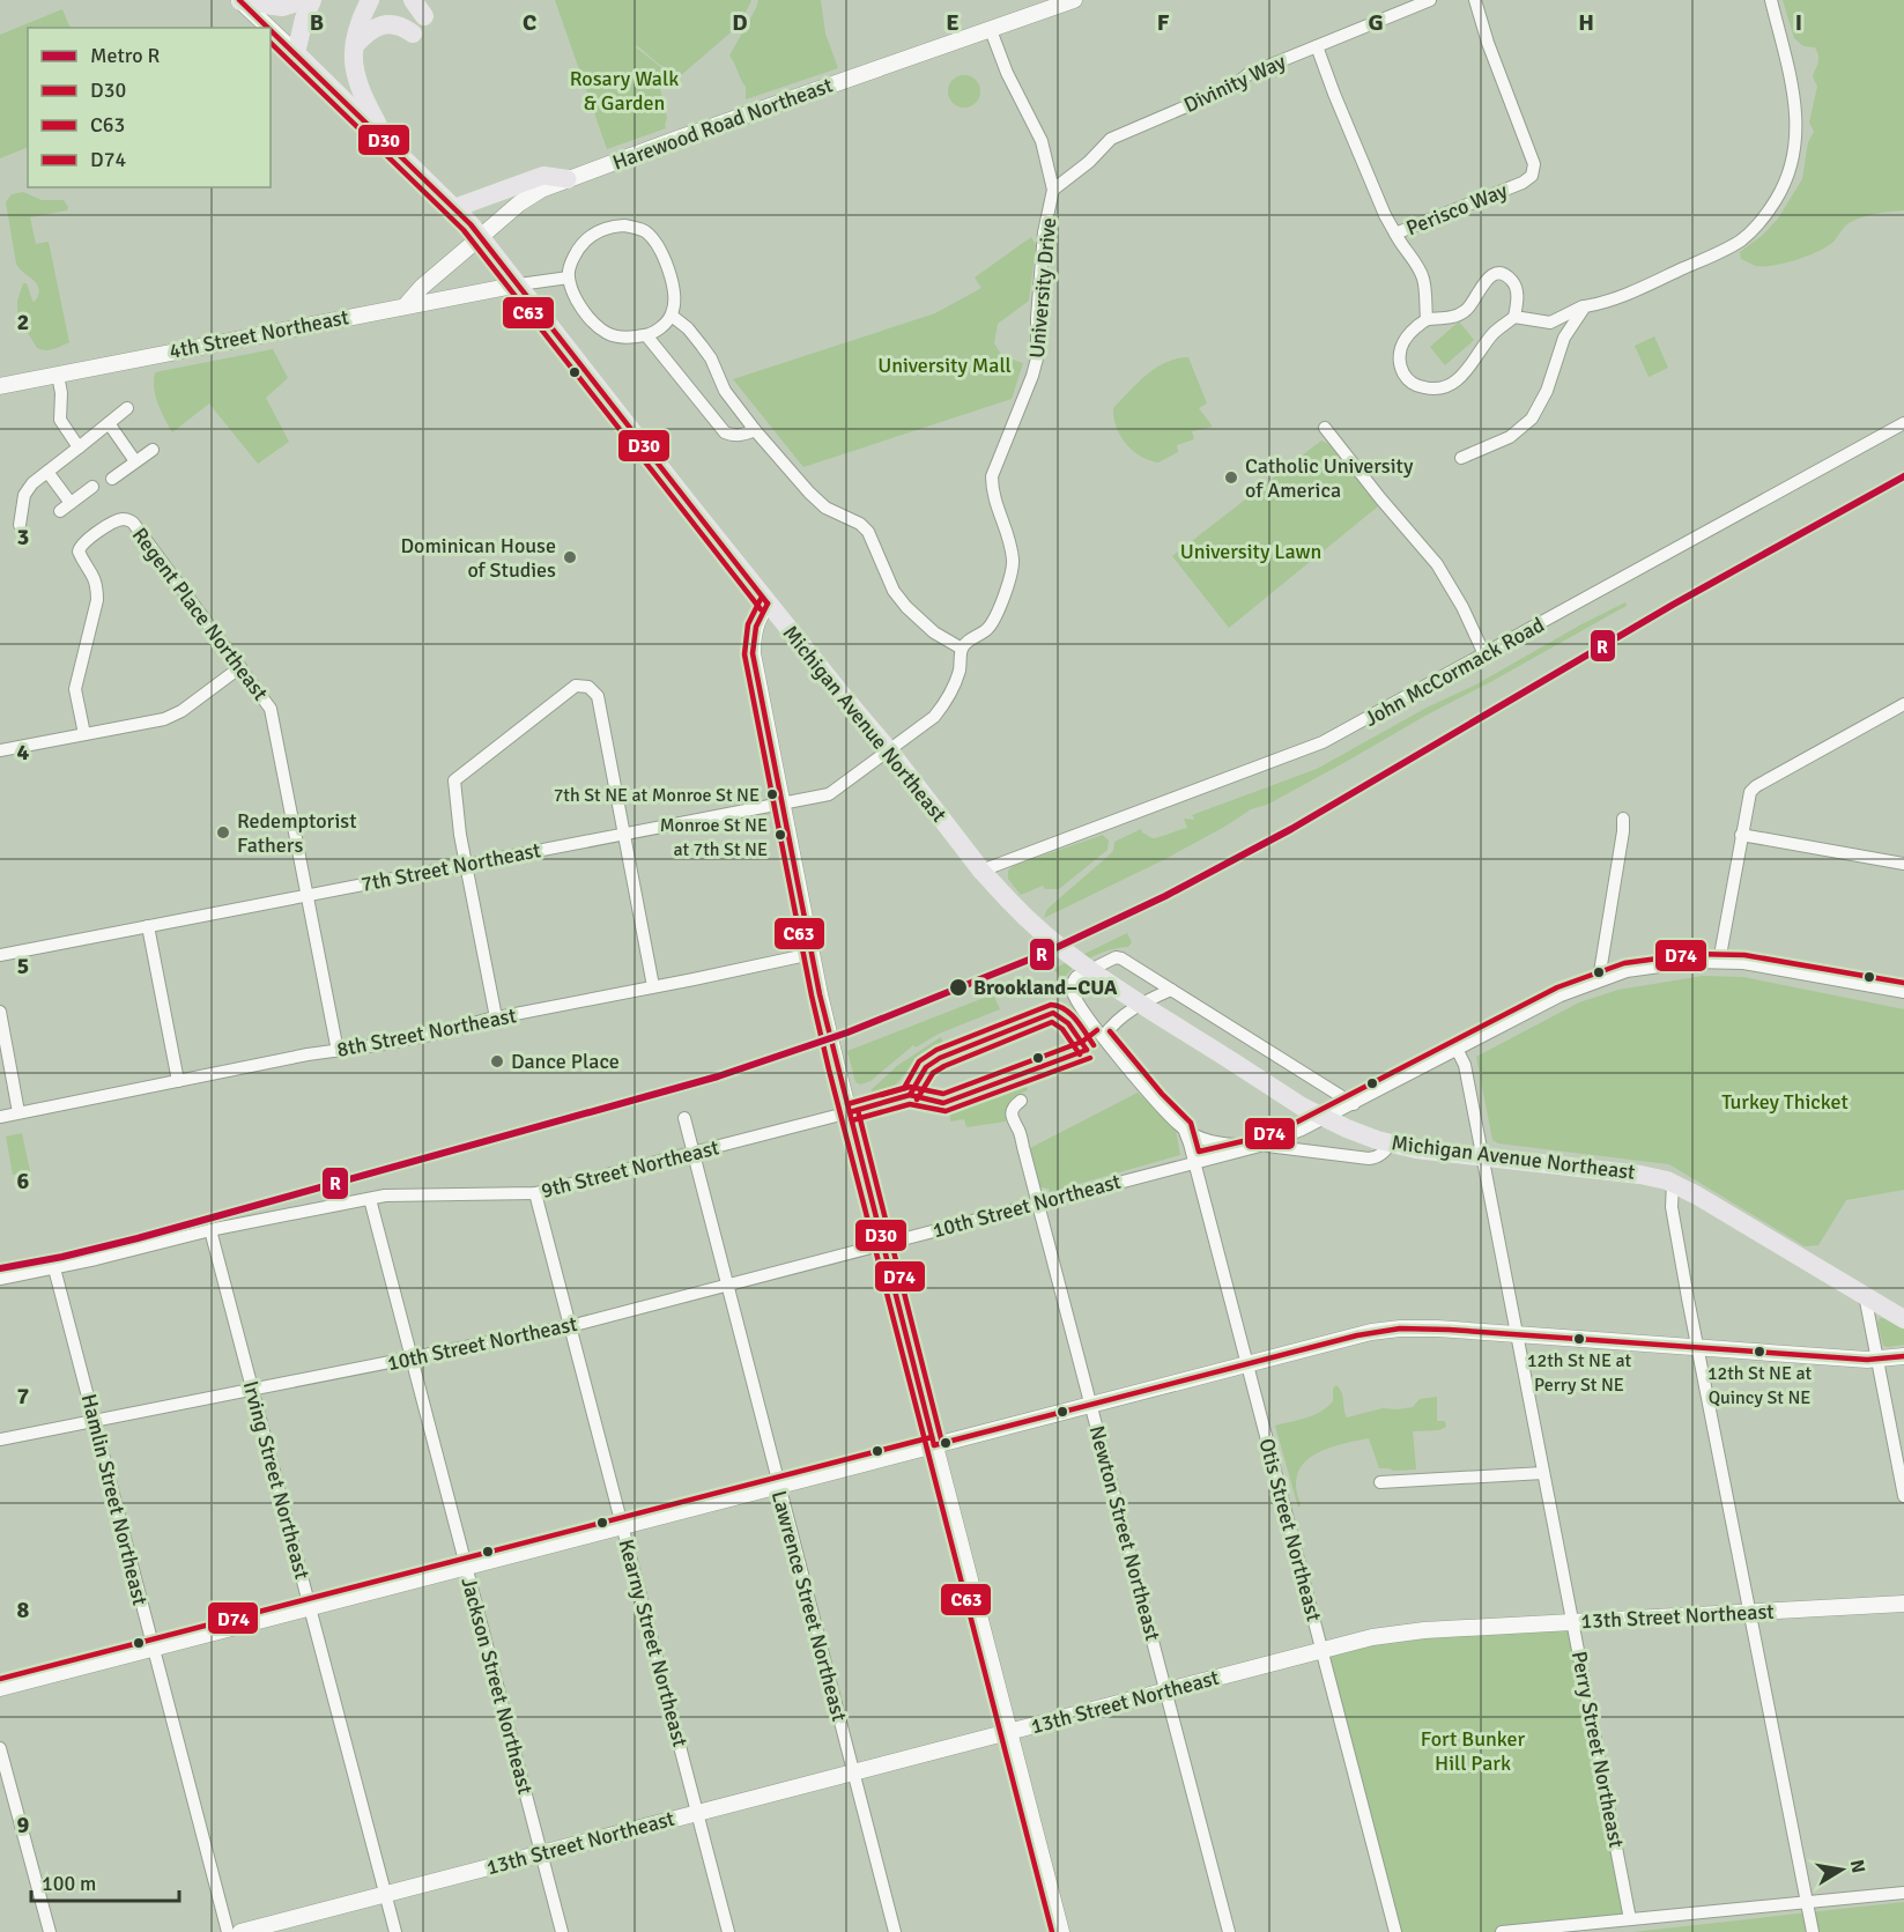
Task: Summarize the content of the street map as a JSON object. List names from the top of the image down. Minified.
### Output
{"streets":{"main road":["Michigan Avenue Northeast"],"street":["Divinity Way","Harewood Road Northeast","Perisco Way","University Drive","4th Street Northeast","Regent Place Northeast","John McCormack Road","7th Street Northeast","8th Street Northeast","9th Street Northeast","10th Street Northeast","Irving Street Northeast","Hamlin Street Northeast","Otis Street Northeast","Newton Street Northeast","Lawrence Street Northeast","13th Street Northeast","Kearny Street Northeast","Jackson Street Northeast","Perry Street Northeast"]},"crossings":[["Divinity Way","Perisco Way"],["Divinity Way","University Drive"],["Harewood Road Northeast","University Drive"],["Harewood Road Northeast","4th Street Northeast"],["Harewood Road Northeast","Michigan Avenue Northeast"],["4th Street Northeast","Michigan Avenue Northeast"],["Regent Place Northeast","7th Street Northeast"],["John McCormack Road","Michigan Avenue Northeast"],["Michigan Avenue Northeast","7th Street Northeast"],["Michigan Avenue Northeast","10th Street Northeast"],["Michigan Avenue Northeast","Perry Street Northeast"],["9th Street Northeast","Irving Street Northeast"],["9th Street Northeast","Hamlin Street Northeast"],["9th Street Northeast","Lawrence Street Northeast"],["9th Street Northeast","Kearny Street Northeast"],["9th Street Northeast","Jackson Street Northeast"],["10th Street Northeast","Irving Street Northeast"],["10th Street Northeast","Hamlin Street Northeast"],["10th Street Northeast","Otis Street Northeast"],["10th Street Northeast","Newton Street Northeast"],["10th Street Northeast","Lawrence Street Northeast"],["10th Street Northeast","Kearny Street Northeast"],["10th Street Northeast","Jackson Street Northeast"],["10th Street Northeast","Perry Street Northeast"],["Irving Street Northeast","13th Street Northeast"],["Otis Street Northeast","13th Street Northeast"],["Newton Street Northeast","13th Street Northeast"],["Lawrence Street Northeast","13th Street Northeast"],["13th Street Northeast","Kearny Street Northeast"],["13th Street Northeast","Jackson Street Northeast"],["13th Street Northeast","Perry Street Northeast"]],"parks":["Rosary Walk & Garden","University Mall","University Lawn","Turkey Thicket","Fort Bunker Hill Park"],"places":["Catholic University of America","Dominican House of Studies","7th St NE at Monroe St NE","Redemptorist Fathers","Monroe St NE at 7th St NE","Brookland–CUA","Dance Place","12th St NE at Perry St NE","12th St NE at Quincy St NE"],"lines":["transit line D30","transit line C63","metro line R","transit line D74"],"legend":["Metro R","D30","C63","D74"],"scale_bar":"100 m","north":"right","grid":{"columns":["B","C","D","E","F","G","H","I"],"rows":["2","3","4","5","6","7","8","9"]}}
